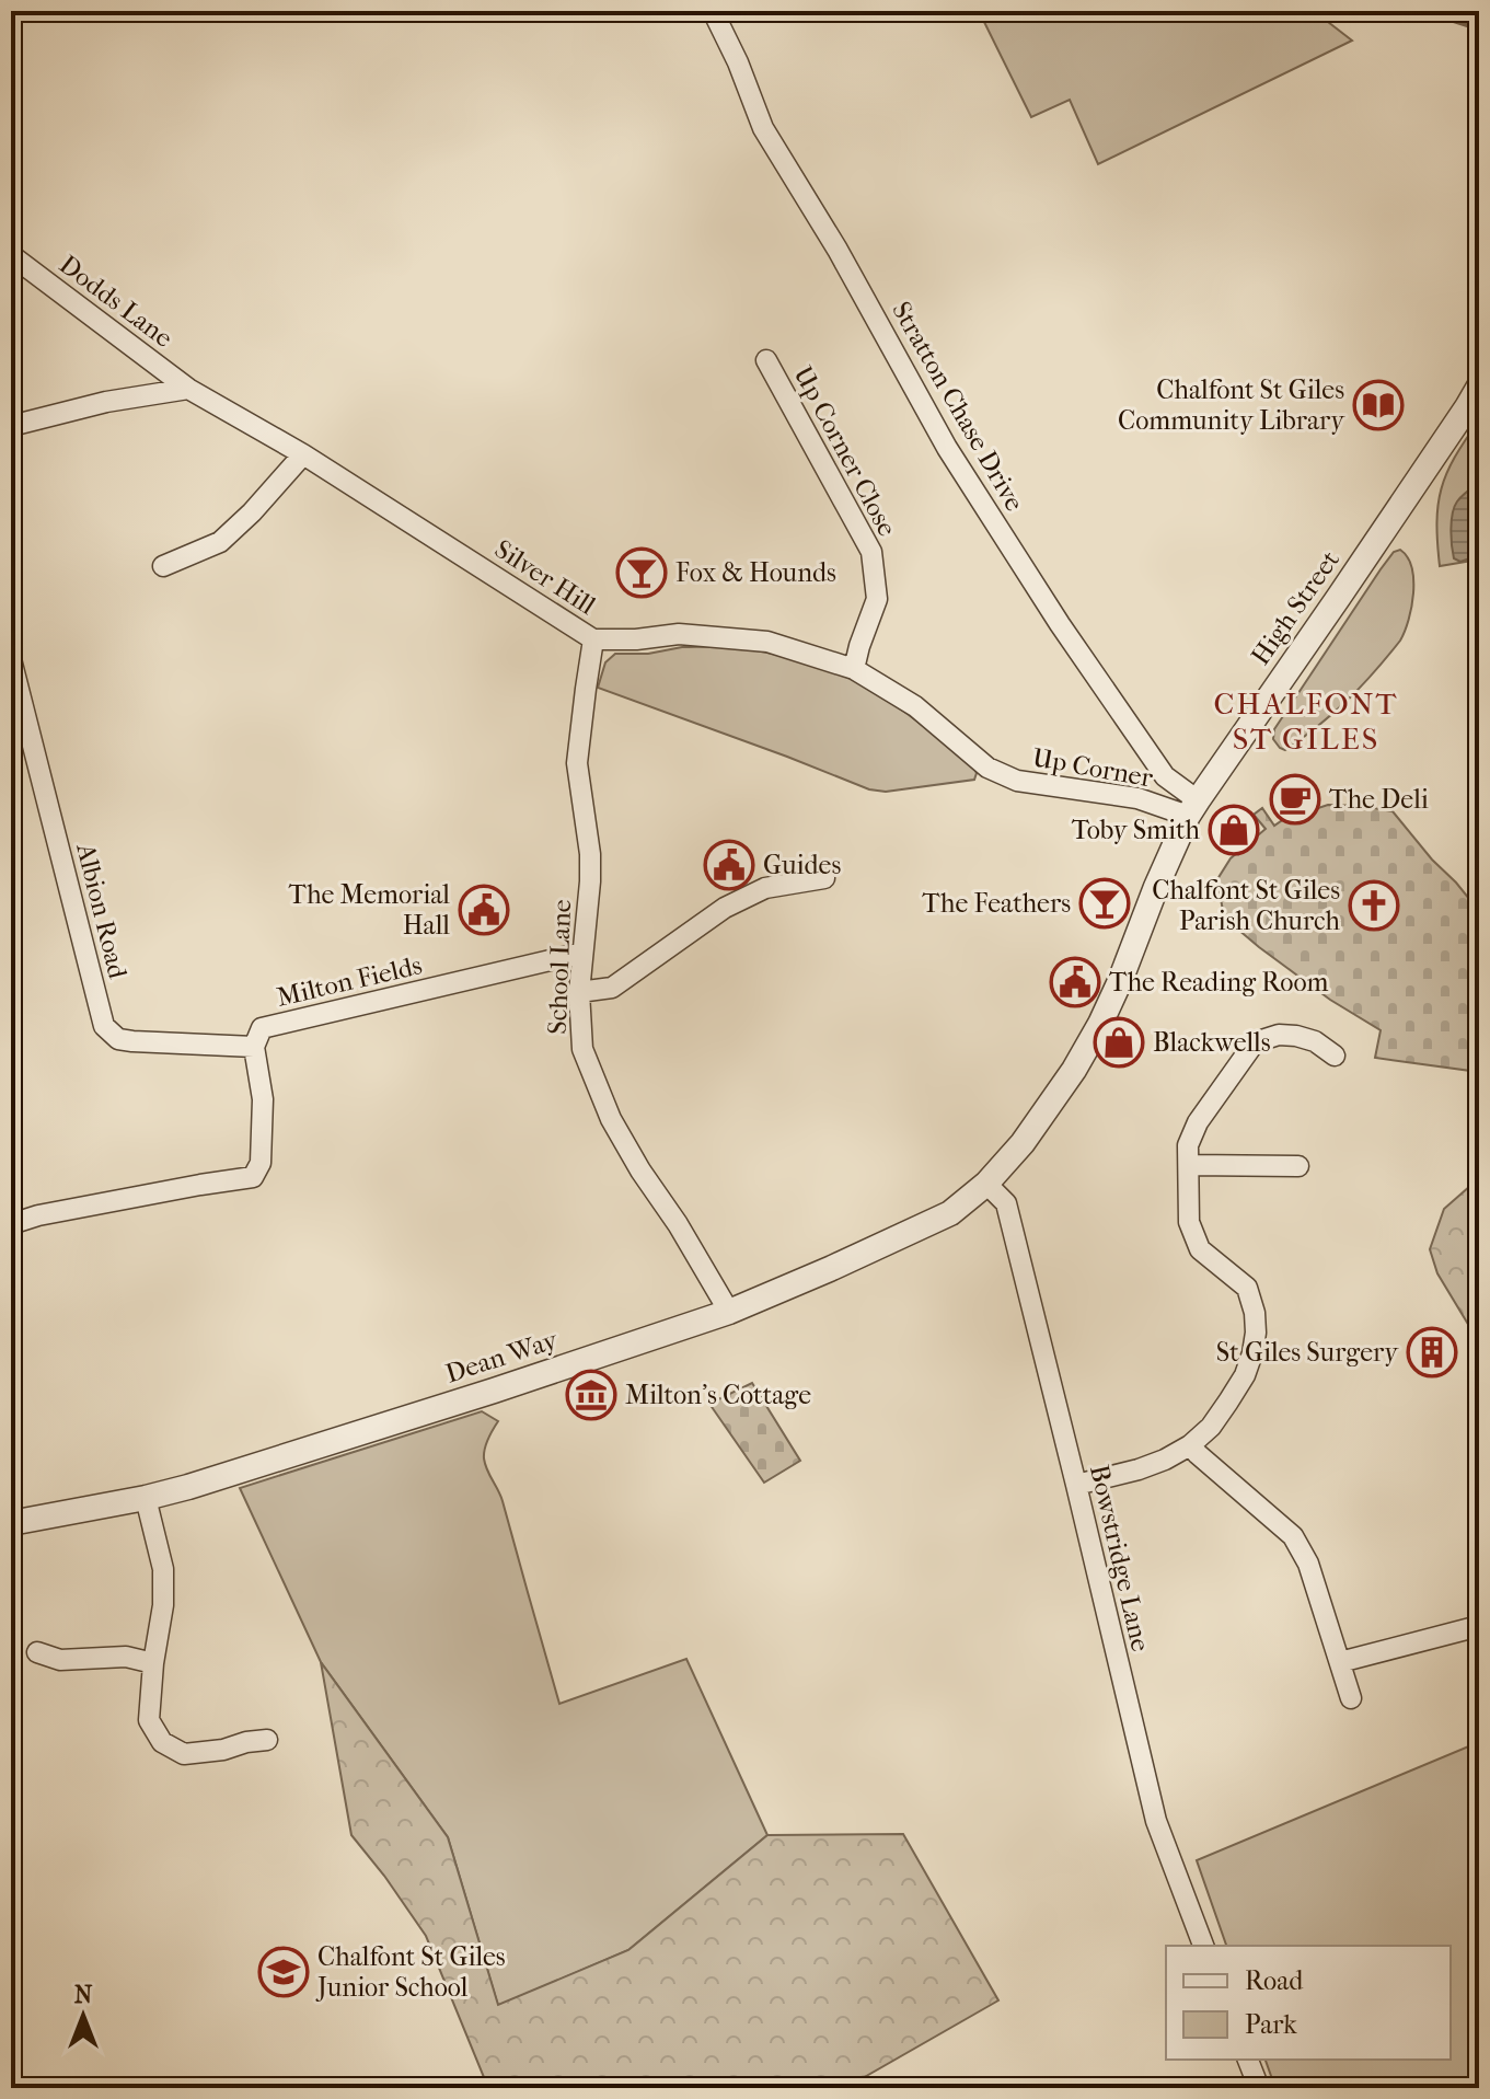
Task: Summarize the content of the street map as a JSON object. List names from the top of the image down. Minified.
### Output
{"streets":{"street":["Dodds Lane","Stratton Chase Drive","Up Corner Close","Silver Hill","High Street","Up Corner","Albion Road","School Lane","Milton Fields","Dean Way","Bowstridge Lane"]},"crossings":[["Dodds Lane","Silver Hill"],["Stratton Chase Drive","High Street"],["Stratton Chase Drive","Up Corner"],["Up Corner Close","Silver Hill"],["Silver Hill","Up Corner"],["Silver Hill","School Lane"],["High Street","Up Corner"],["High Street","Dean Way"],["High Street","Bowstridge Lane"],["Albion Road","Milton Fields"],["School Lane","Milton Fields"],["School Lane","Dean Way"],["Dean Way","Bowstridge Lane"]],"districts":["CHALFONT ST GILES"],"places":{"library":["Chalfont St Giles Community Library"],"bar":["Fox & Hounds","The Feathers"],"cafe":["The Deli"],"shop":["Toby Smith","Blackwells"],"public building":["Guides","The Memorial Hall","The Reading Room"],"church":["Chalfont St Giles Parish Church"],"building":["St Giles Surgery"],"museum":["Milton's Cottage"],"school or university":["Chalfont St Giles Junior School"]},"legend":["Road","Park"],"north":"top"}
